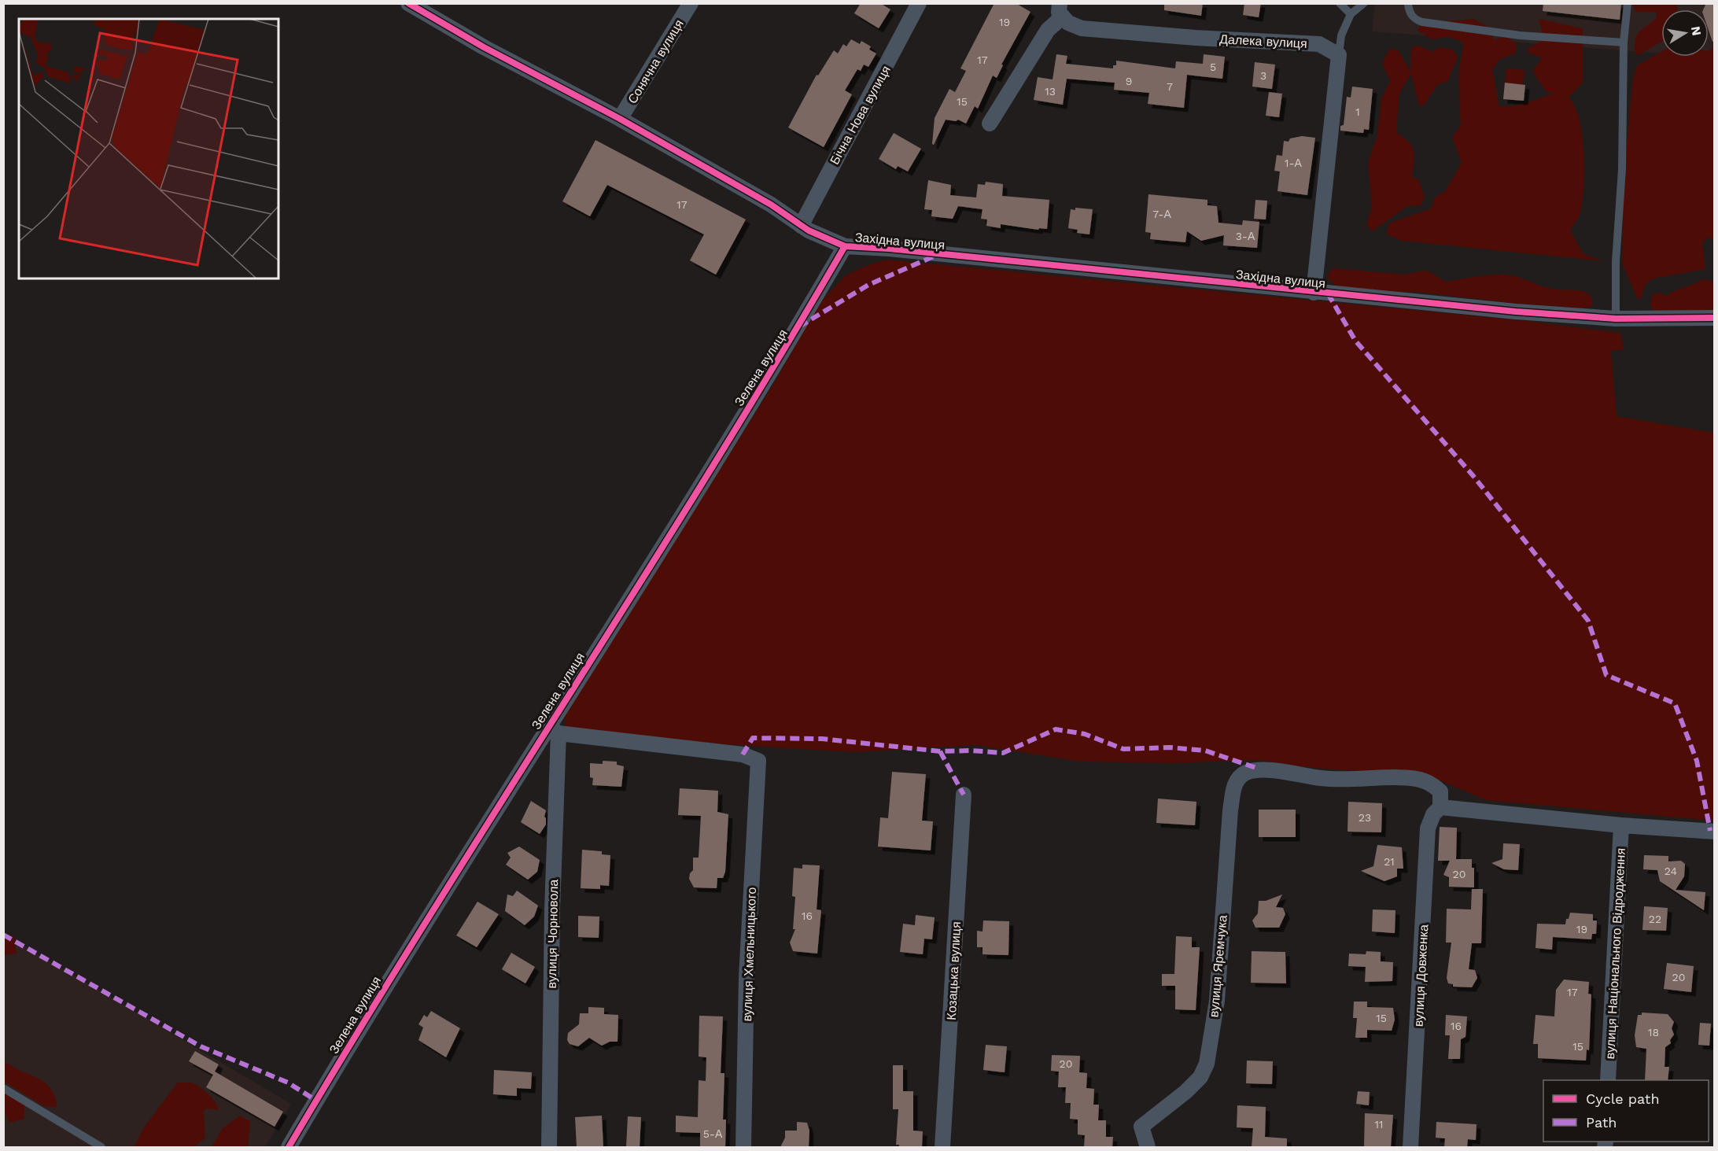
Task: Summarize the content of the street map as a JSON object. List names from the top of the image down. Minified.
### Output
{"streets":{"street":["Далека вулиця","Сонячна вулиця","Бічна Нова вулиця","Західна вулиця","Зелена вулиця","вулиця Чорновола","вулиця Національного Відродження","вулиця Хмельницького","вулиця Яремчука","Козацька вулиця","вулиця Довженка"]},"crossings":[["Західна вулиця","Зелена вулиця"],["Зелена вулиця","вулиця Чорновола"],["Зелена вулиця","вулиця Хмельницького"],["вулиця Чорновола","вулиця Хмельницького"],["вулиця Яремчука","вулиця Довженка"]],"house_numbers":["19","17","5","3","9","7","13","15","1","1-А","17","7-А","3-А","23","21","24","20","16","22","19","20","17","15","16","18","15","20","11","5-А"],"legend":["Cycle path","Path"],"north":"right"}
